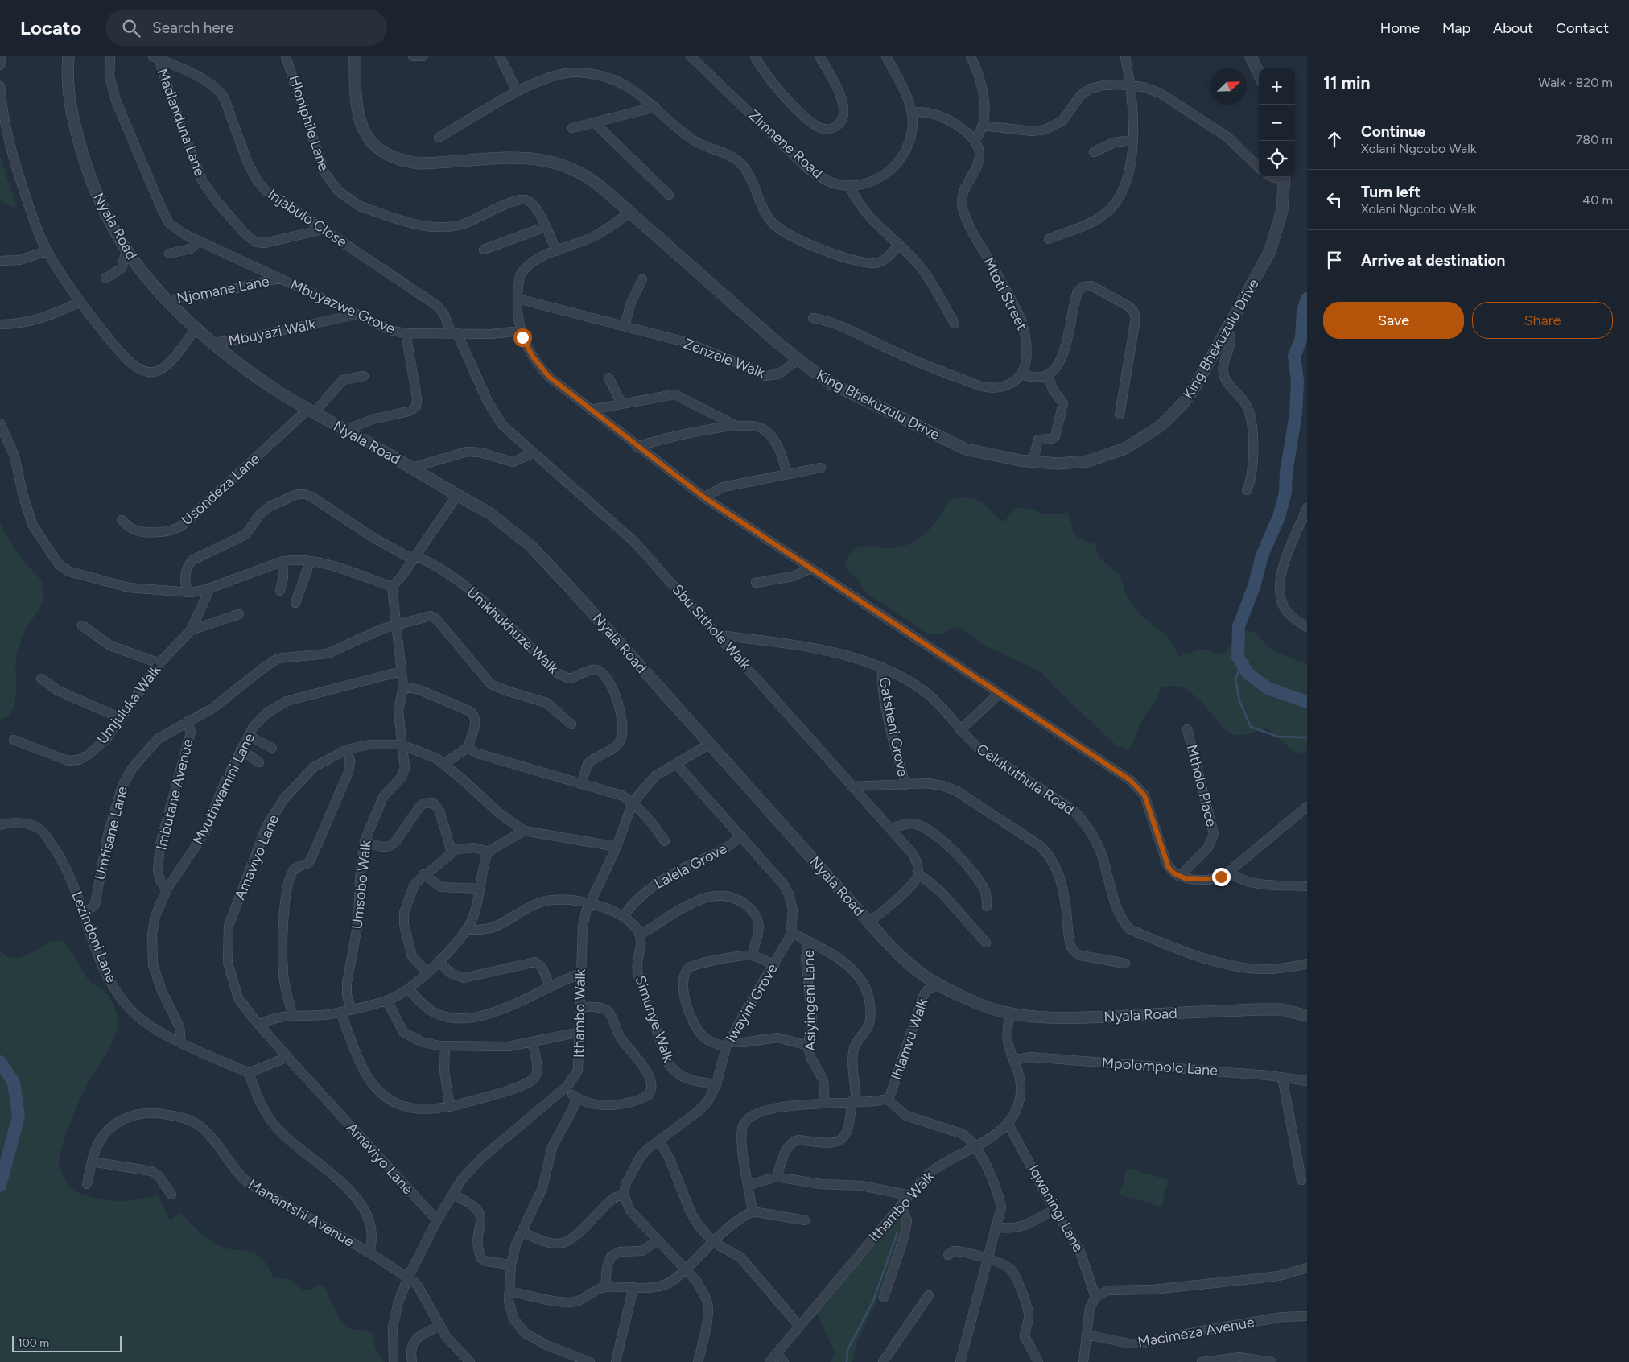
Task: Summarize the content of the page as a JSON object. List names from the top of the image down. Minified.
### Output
{"streets":{"street":["Madlanduna Lane","Hloniphile Lane","Zimnene Road","Injabulo Close","Nyala Road","Njomane Lane","Mtoti Street","Mbuyazwe Grove","Mbuyazi Walk","King Bhekuzulu Drive","Zenzele Walk","Usondeza Lane","Sbu Sithole Walk","Umkhukhuze Walk","Umjuluka Walk","Gatsheni Grove","Celukuthula Road","Mtholo Place","Mvuthwamini Lane","Imbutane Avenue","Umfisane Lane","Amaviyo Lane","Lalela Grove","Umsobo Walk","Lezindoni Lane","Asiyingeni Lane","Iwayini Grove","Ithambo Walk","Simunye Walk","Ihlamvu Walk","Mpolompolo Lane","Iqwaningi Lane","Manantshi Avenue","Macimeza Avenue"]},"crossings":[["Madlanduna Lane","Injabulo Close"],["Injabulo Close","Mbuyazwe Grove"],["Injabulo Close","Sbu Sithole Walk"],["Nyala Road","Njomane Lane"],["Nyala Road","Mbuyazi Walk"],["Nyala Road","Usondeza Lane"],["Nyala Road","Ithambo Walk"],["Nyala Road","Ihlamvu Walk"],["Njomane Lane","Mbuyazwe Grove"],["Mbuyazwe Grove","Mbuyazi Walk"],["Mbuyazwe Grove","Sbu Sithole Walk"],["King Bhekuzulu Drive","Zenzele Walk"],["Sbu Sithole Walk","Celukuthula Road"],["Gatsheni Grove","Celukuthula Road"],["Mvuthwamini Lane","Imbutane Avenue"],["Mvuthwamini Lane","Lezindoni Lane"],["Imbutane Avenue","Umfisane Lane"],["Umfisane Lane","Lezindoni Lane"],["Amaviyo Lane","Umsobo Walk"],["Amaviyo Lane","Ithambo Walk"],["Lalela Grove","Iwayini Grove"],["Iwayini Grove","Ithambo Walk"],["Iwayini Grove","Simunye Walk"],["Ithambo Walk","Mpolompolo Lane"],["Ithambo Walk","Iqwaningi Lane"],["Ithambo Walk","Manantshi Avenue"]],"scale_bar":"100 m","north":"top right","page":{"header":"Locato","search":"Search here","nav":["Home","Map","About","Contact"],"heading":["11 min","Walk · 820 m"],"map_buttons":["+","−"],"list":[["Continue","Xolani Ngcobo Walk","780 m"],["Turn left","Xolani Ngcobo Walk","40 m"],"Arrive at destination"],"buttons":["Save","Share"],"scale":"100 m"}}
